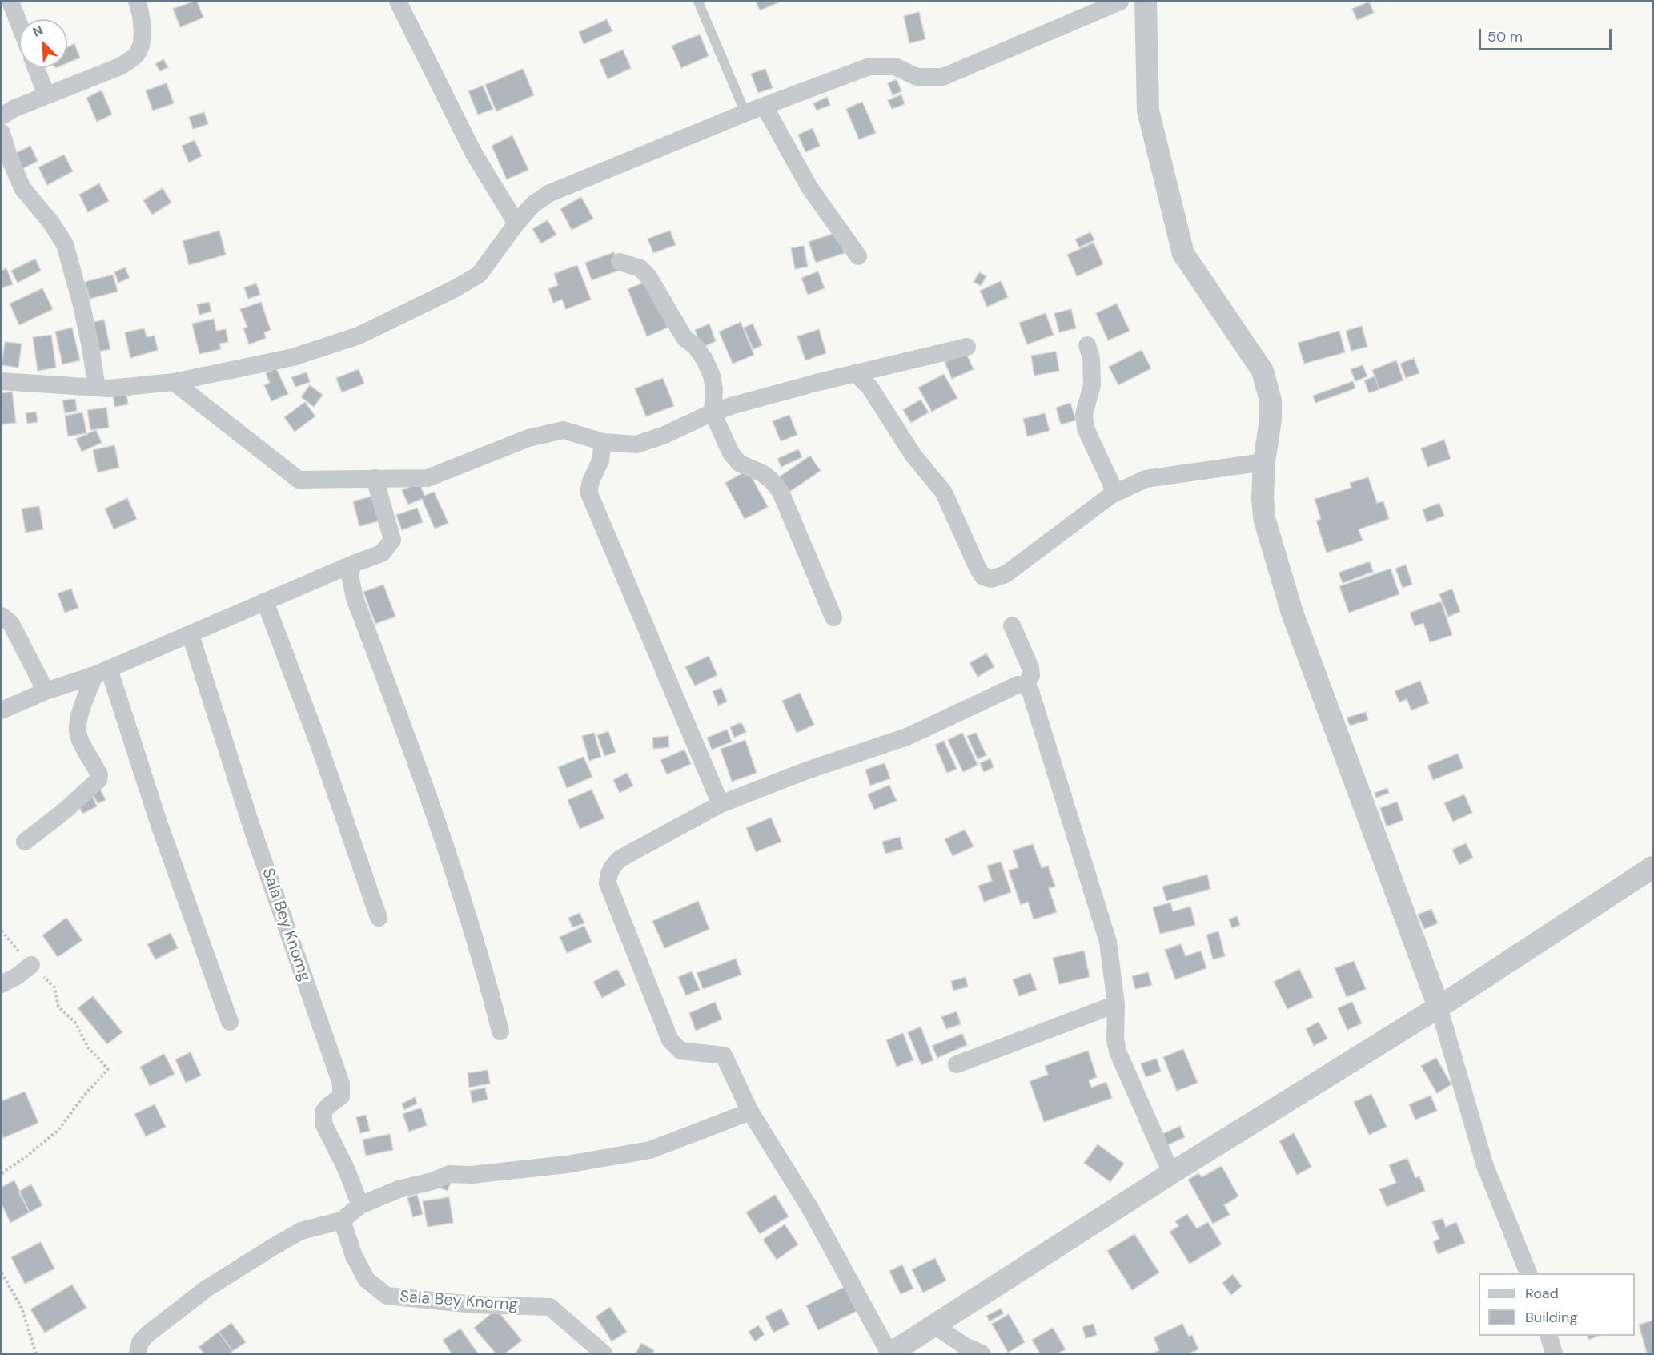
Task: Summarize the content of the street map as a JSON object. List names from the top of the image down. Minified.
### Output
{"streets":{"street":["Sala Bey Knorng"]},"legend":["Road","Building"],"scale_bar":"50 m","north":"top left"}
